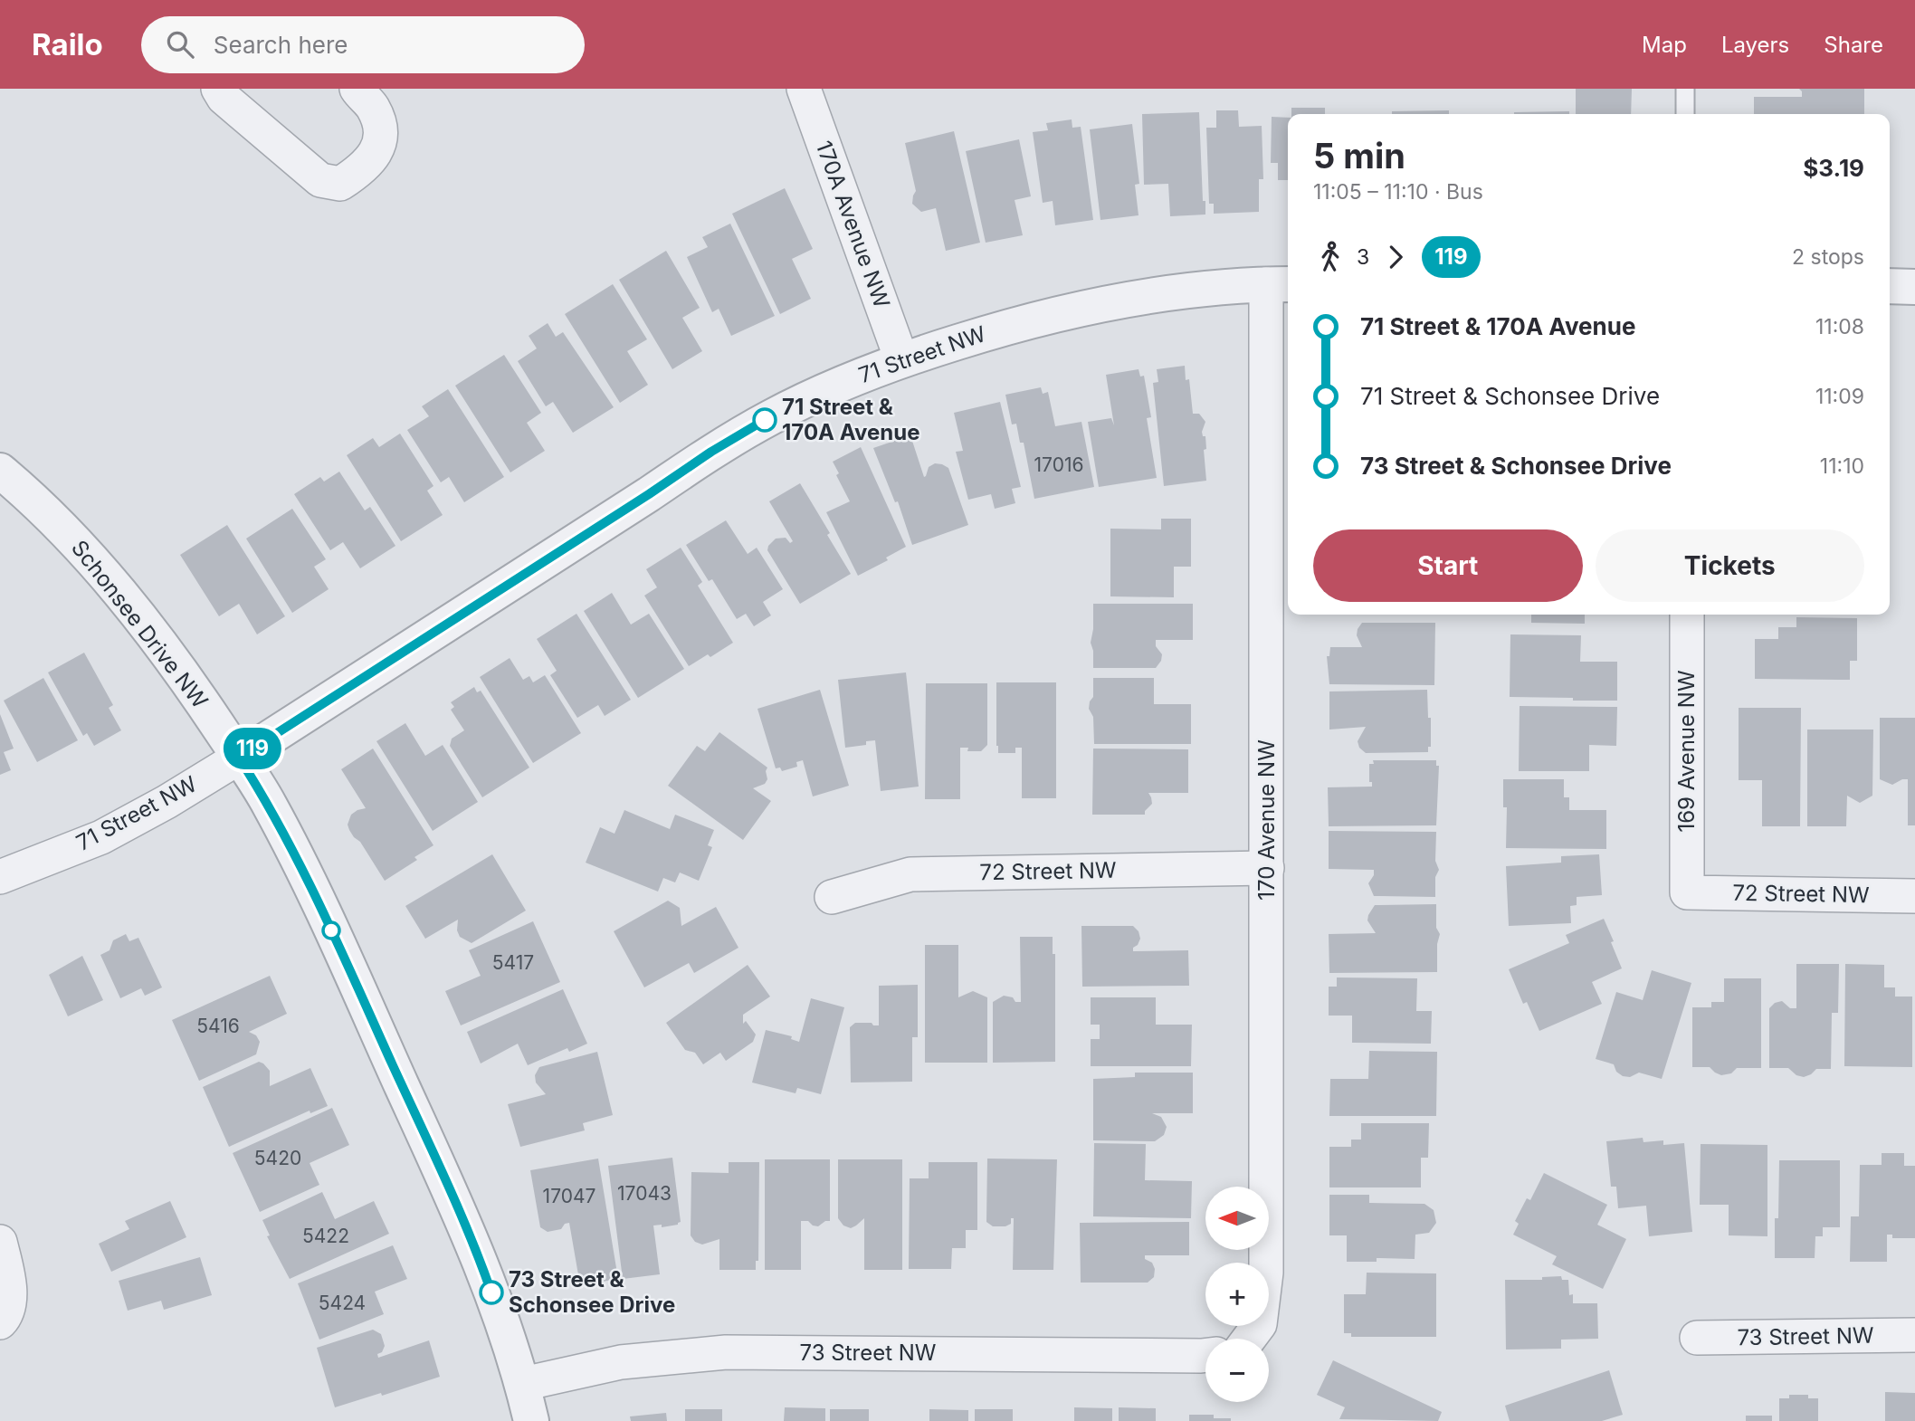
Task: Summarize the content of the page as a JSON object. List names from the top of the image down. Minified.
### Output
{"streets":{"street":["170A Avenue NW","71 Street NW","Schonsee Drive NW","169 Avenue NW","170 Avenue NW","72 Street NW","73 Street NW"]},"crossings":[["170A Avenue NW","71 Street NW"],["71 Street NW","Schonsee Drive NW"],["71 Street NW","170 Avenue NW"],["Schonsee Drive NW","73 Street NW"],["169 Avenue NW","72 Street NW"],["170 Avenue NW","72 Street NW"]],"places":["71 Street & 170A Avenue","73 Street & Schonsee Drive"],"lines":["bus line 119"],"house_numbers":["17016","5417","5416","5420","17043","17047","5422","5424"],"north":"left","page":{"header":"Railo","search":"Search here","nav":["Map","Layers","Share"],"on_map":"119","heading":["5 min","11:05 – 11:10 · Bus","$3.19"],"legs":["3","119","2 stops"],"list":[{"name":"71 Street & 170A Avenue","value":"11:08"},{"name":"71 Street & Schonsee Drive","value":"11:09"},{"name":"73 Street & Schonsee Drive","value":"11:10"}],"buttons":["Start","Tickets"],"map_buttons":["+","−"]}}
